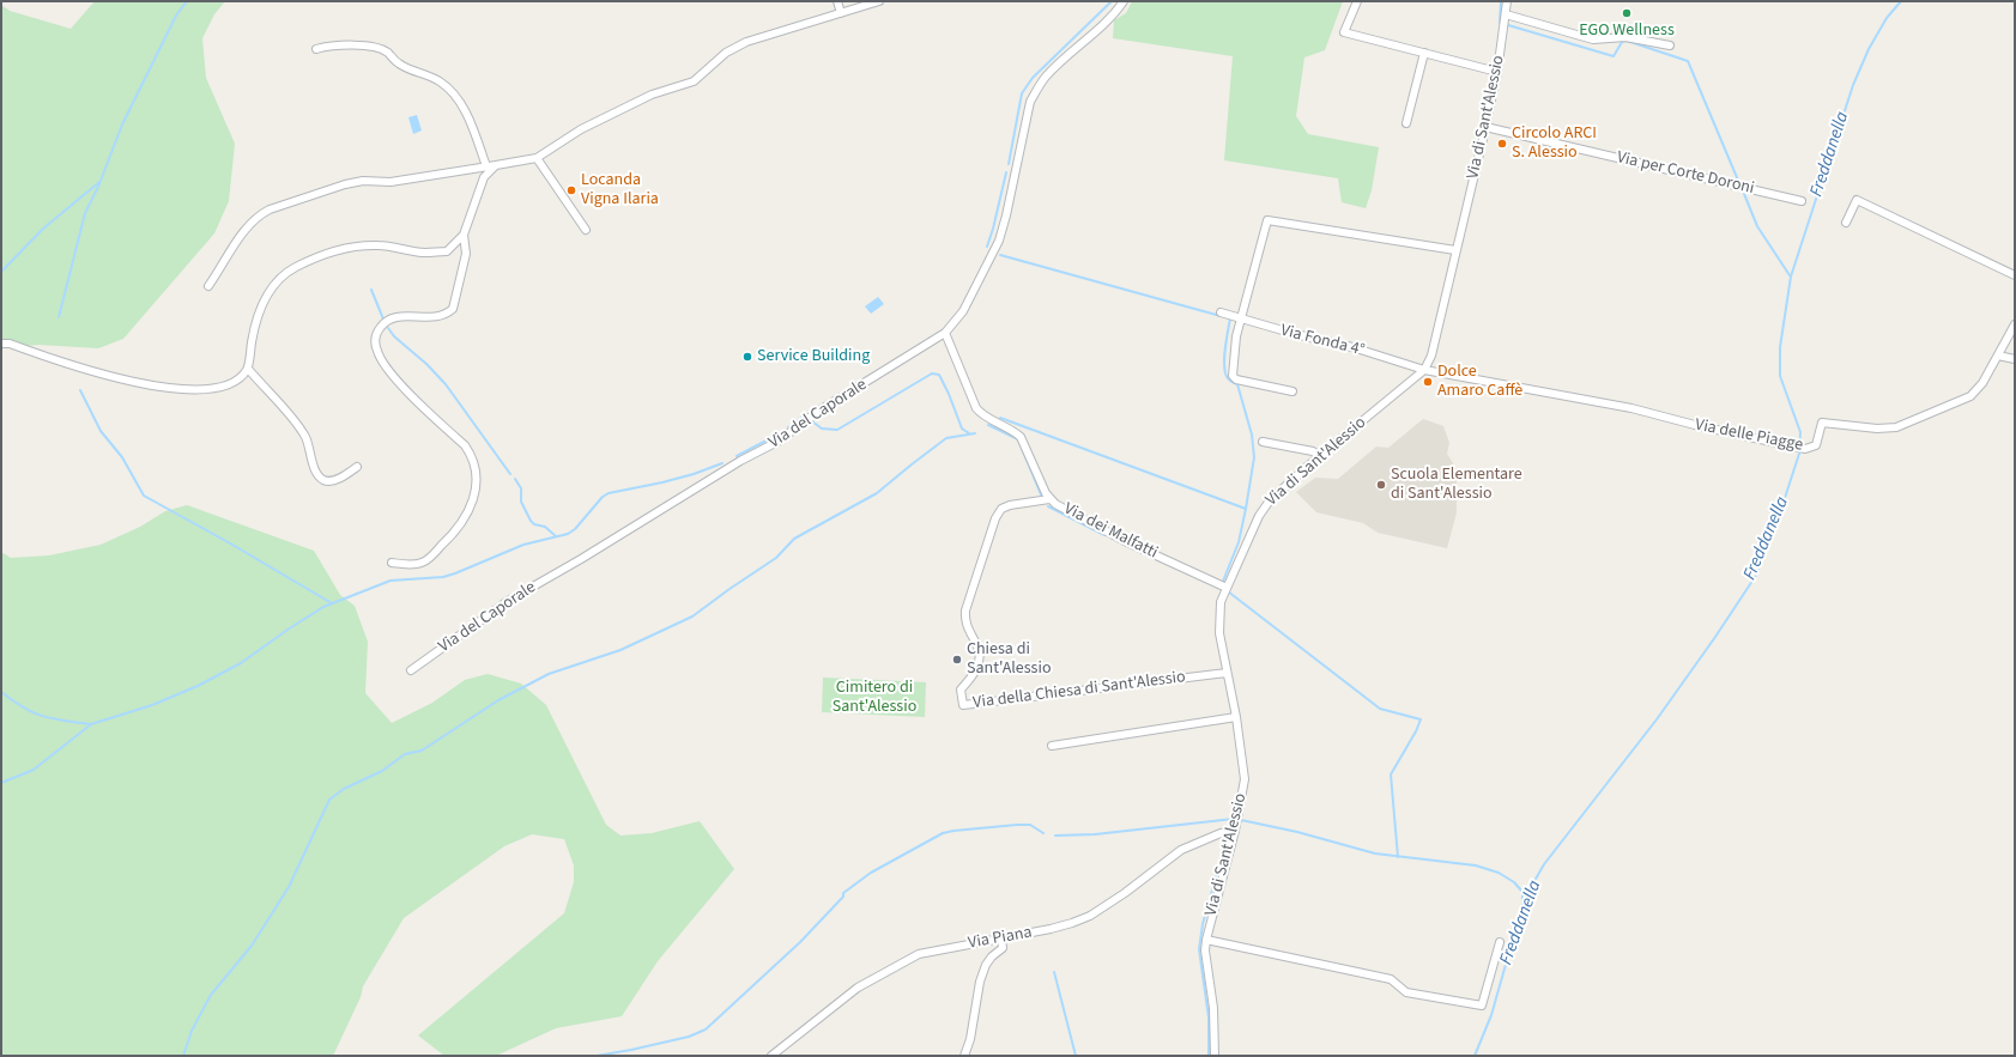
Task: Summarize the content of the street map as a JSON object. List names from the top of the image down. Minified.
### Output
{"streets":{"street":["Via di Sant'Alessio","Via per Corte Doroni","Via Fonda 4°","Via del Caporale","Via delle Piagge","Via dei Malfatti","Via della Chiesa di Sant'Alessio","Via Piana"]},"crossings":[["Via di Sant'Alessio","Via per Corte Doroni"],["Via di Sant'Alessio","Via Fonda 4°"],["Via di Sant'Alessio","Via delle Piagge"],["Via di Sant'Alessio","Via dei Malfatti"],["Via di Sant'Alessio","Via della Chiesa di Sant'Alessio"],["Via di Sant'Alessio","Via Piana"],["Via Fonda 4°","Via delle Piagge"],["Via del Caporale","Via dei Malfatti"],["Via dei Malfatti","Via della Chiesa di Sant'Alessio"]],"water":["Freddanella"],"parks":["Cimitero di Sant'Alessio"],"places":["EGO Wellness","Circolo ARCI S. Alessio","Locanda Vigna Ilaria","Service Building","Dolce Amaro Caffè","Scuola Elementare di Sant'Alessio","Chiesa di Sant'Alessio"]}
